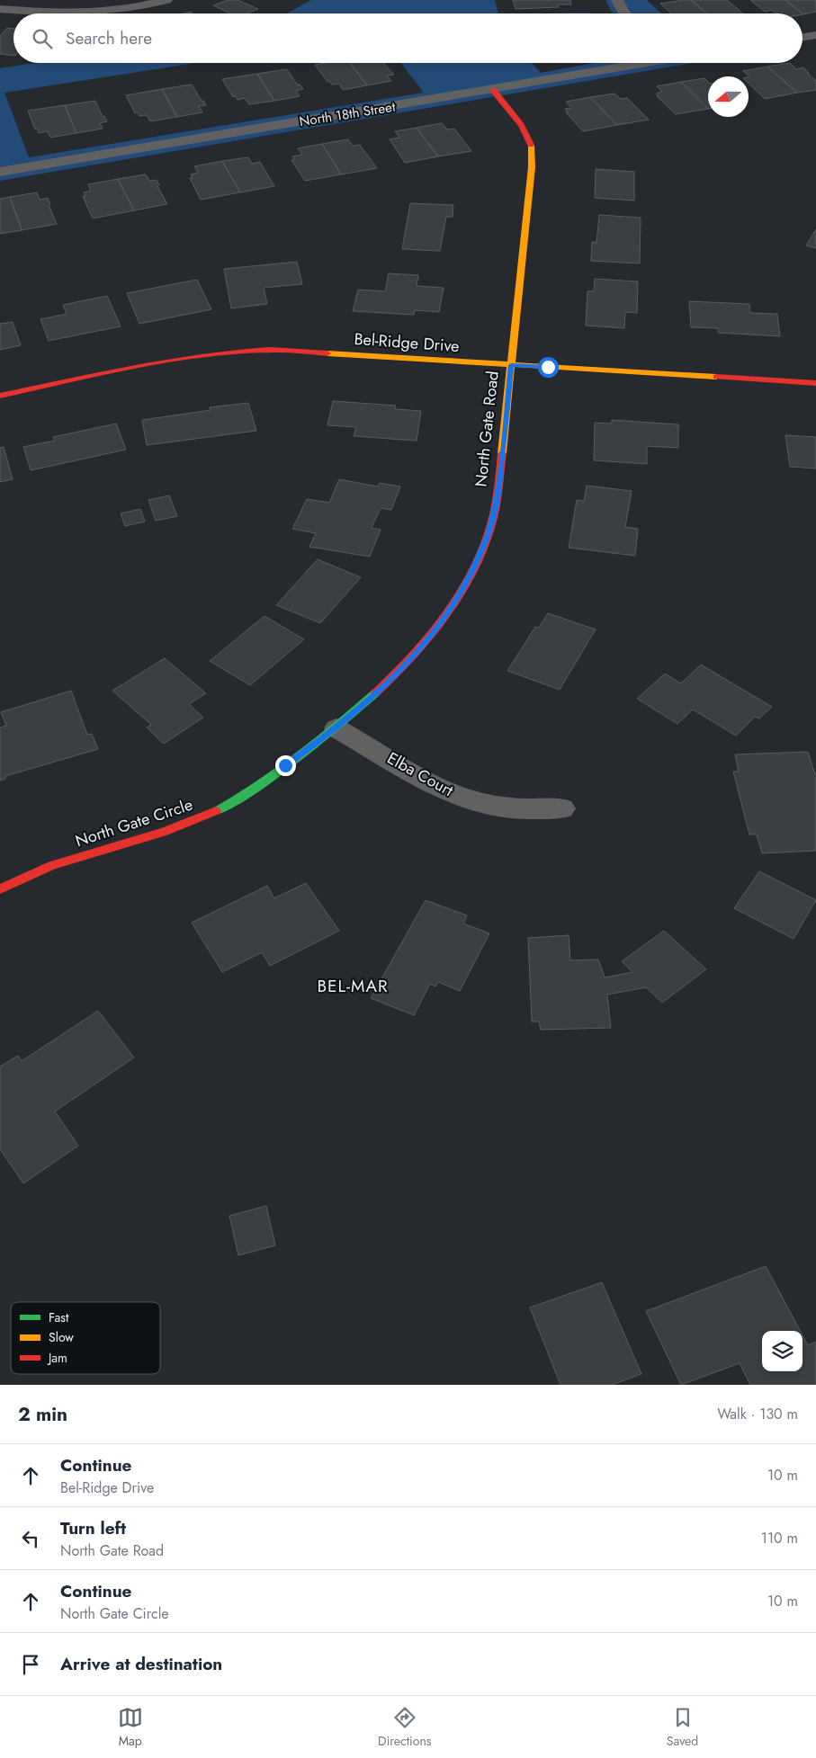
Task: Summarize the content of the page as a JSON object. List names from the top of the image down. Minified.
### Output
{"streets":{"street":["Bel-Ridge Drive","North Gate Road","Elba Court","North Gate Circle"],"lane":["North 18th Street"]},"crossings":[["North 18th Street","North Gate Road"],["Bel-Ridge Drive","North Gate Road"],["North Gate Road","Elba Court"],["North Gate Road","North Gate Circle"],["Elba Court","North Gate Circle"]],"districts":["BEL-MAR"],"legend":["Fast","Slow","Jam"],"north":"left","page":{"search":"Search here","heading":["2 min","Walk · 130 m"],"list":[["Continue","Bel-Ridge Drive","10 m"],["Turn left","North Gate Road","110 m"],["Continue","North Gate Circle","10 m"],"Arrive at destination"],"nav":["Map","Directions","Saved"]}}
